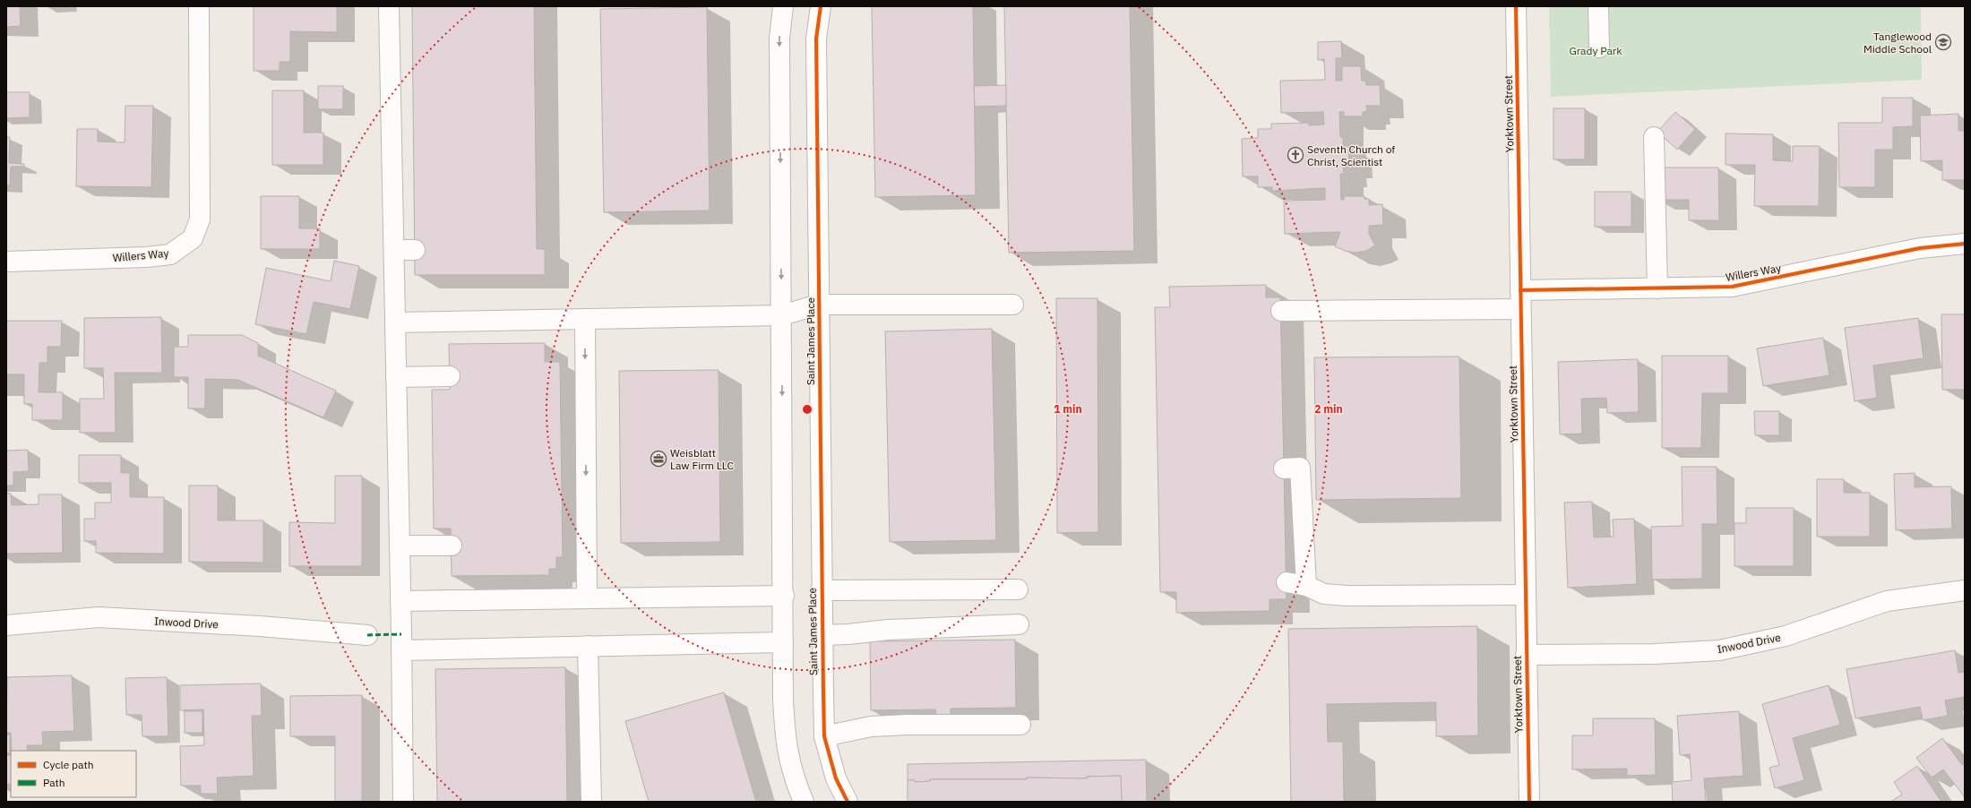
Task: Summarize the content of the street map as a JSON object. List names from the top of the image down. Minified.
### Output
{"streets":{"street":["Yorktown Street","Willers Way","Saint James Place","Inwood Drive"]},"crossings":[["Yorktown Street","Willers Way"],["Yorktown Street","Inwood Drive"]],"parks":["Grady Park"],"places":{"school or university":["Tanglewood Middle School"],"church":["Seventh Church of Christ, Scientist"],"office":["Weisblatt Law Firm LLC"]},"legend":["Cycle path","Path"],"rings":["1 min","2 min"]}
